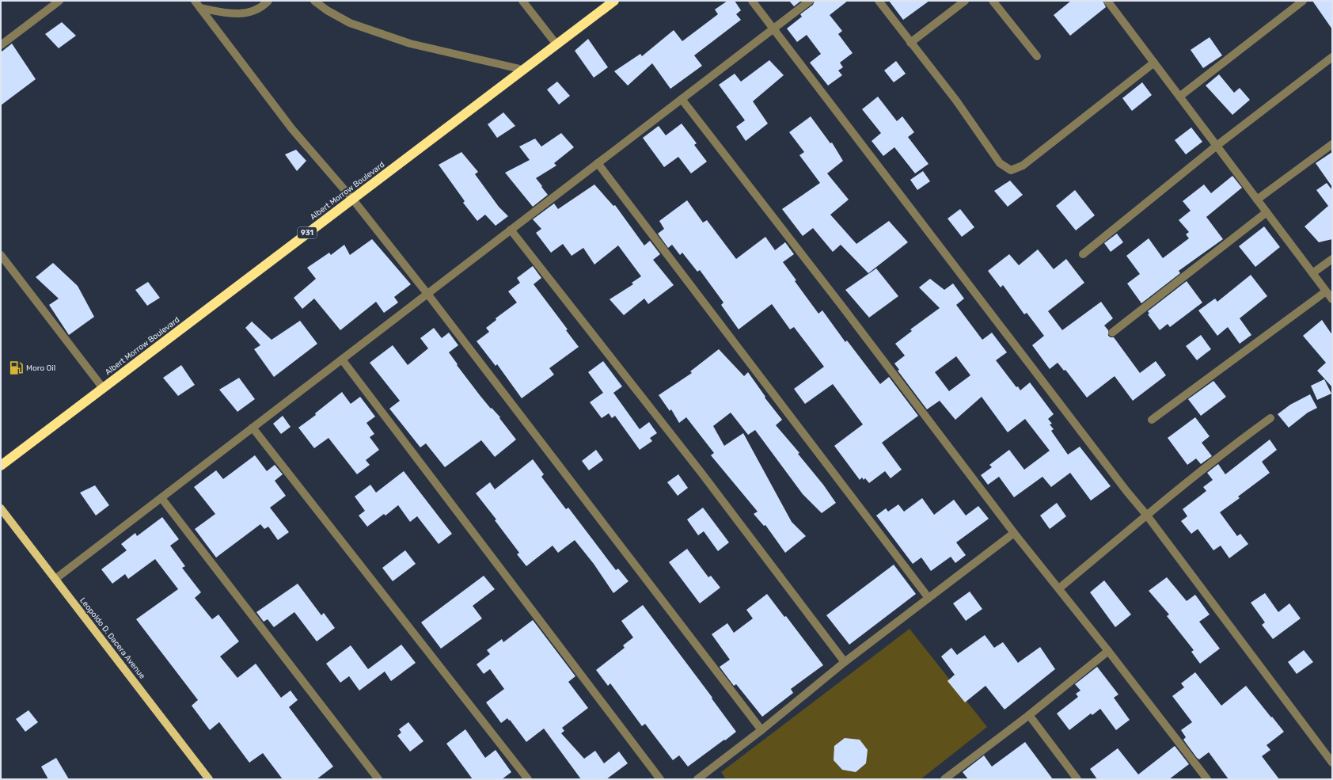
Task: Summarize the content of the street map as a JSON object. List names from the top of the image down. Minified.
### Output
{"streets":{"highway":["Albert Morrow Boulevard","931"],"main road":["Leopoldo D. Dacera Avenue"]},"places":{"fuel station":["Moro Oil"]}}
